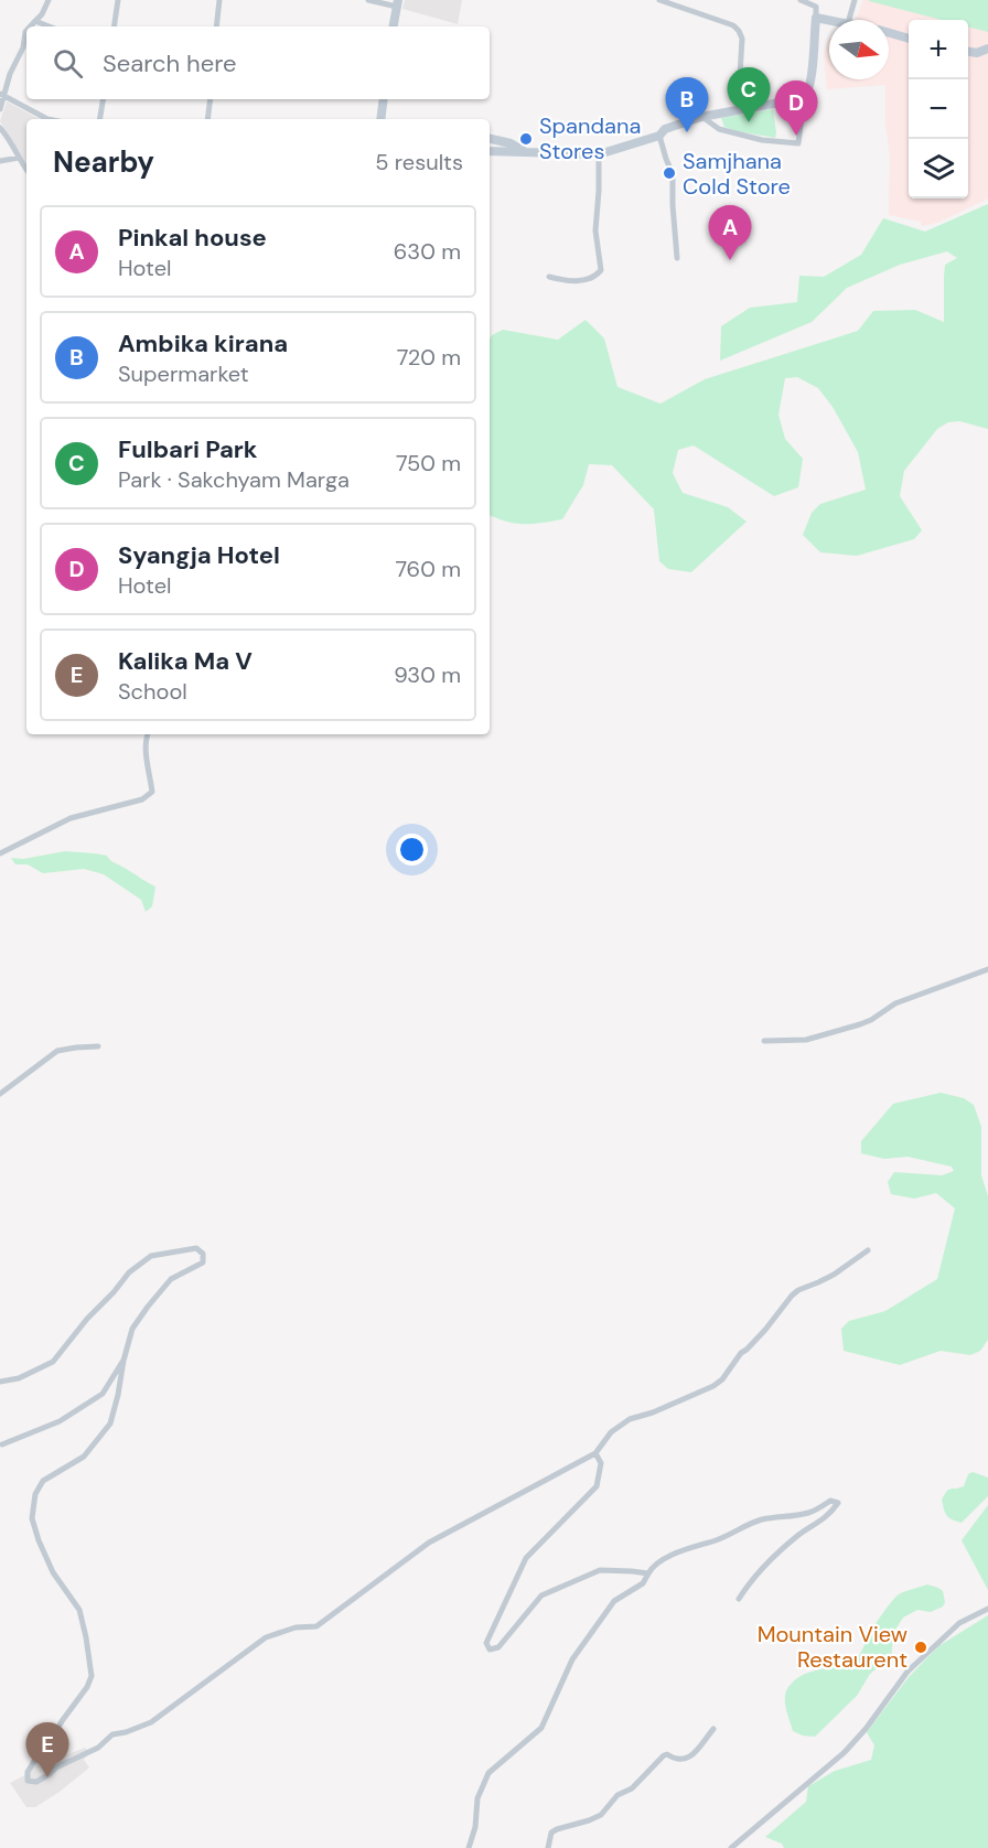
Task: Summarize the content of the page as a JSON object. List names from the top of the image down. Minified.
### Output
{"places":["Spandana Stores","Samjhana Cold Store","Mountain View Restaurent"],"north":"right","page":{"map_buttons":["+","−"],"search":"Search here","pins":["C","B","D","A","E"],"heading":["Nearby","5 results"],"list":[{"mark":"A","name":"Pinkal house","note":"Hotel","value":"630 m"},{"mark":"B","name":"Ambika kirana","note":"Supermarket","value":"720 m"},{"mark":"C","name":"Fulbari Park","note":"Park · Sakchyam Marga","value":"750 m"},{"mark":"D","name":"Syangja Hotel","note":"Hotel","value":"760 m"},{"mark":"E","name":"Kalika Ma V","note":"School","value":"930 m"}]}}
